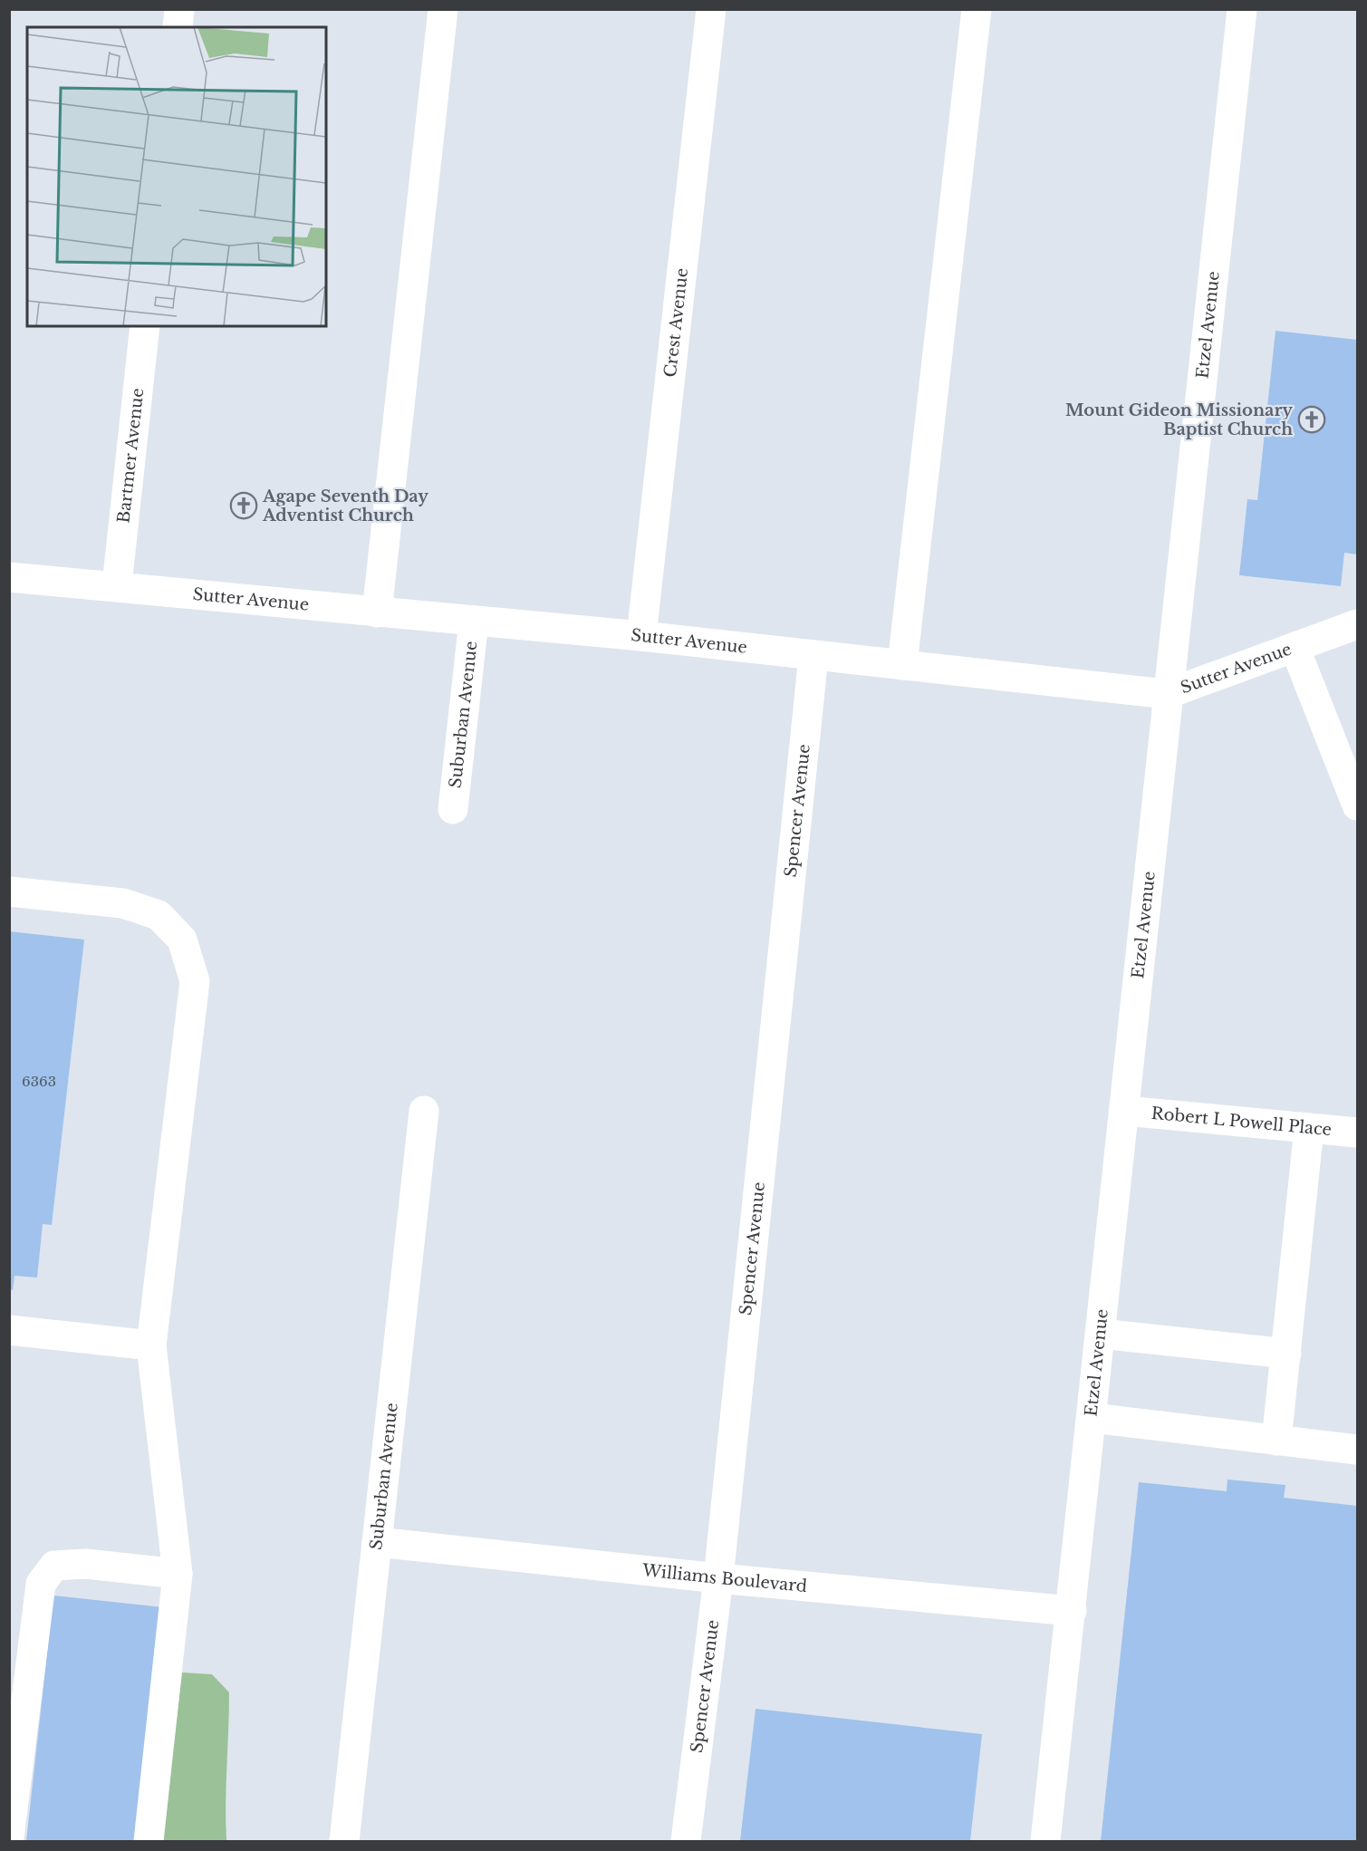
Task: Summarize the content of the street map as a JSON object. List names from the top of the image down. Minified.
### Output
{"streets":{"street":["Crest Avenue","Etzel Avenue","Bartmer Avenue","Sutter Avenue","Suburban Avenue","Spencer Avenue","Robert L Powell Place","Williams Boulevard"]},"crossings":[["Crest Avenue","Sutter Avenue"],["Etzel Avenue","Sutter Avenue"],["Etzel Avenue","Robert L Powell Place"],["Etzel Avenue","Williams Boulevard"],["Bartmer Avenue","Sutter Avenue"],["Sutter Avenue","Suburban Avenue"],["Sutter Avenue","Spencer Avenue"],["Suburban Avenue","Williams Boulevard"],["Spencer Avenue","Williams Boulevard"]],"places":{"church":["Mount Gideon Missionary Baptist Church","Agape Seventh Day Adventist Church"]},"house_numbers":["6363"]}
